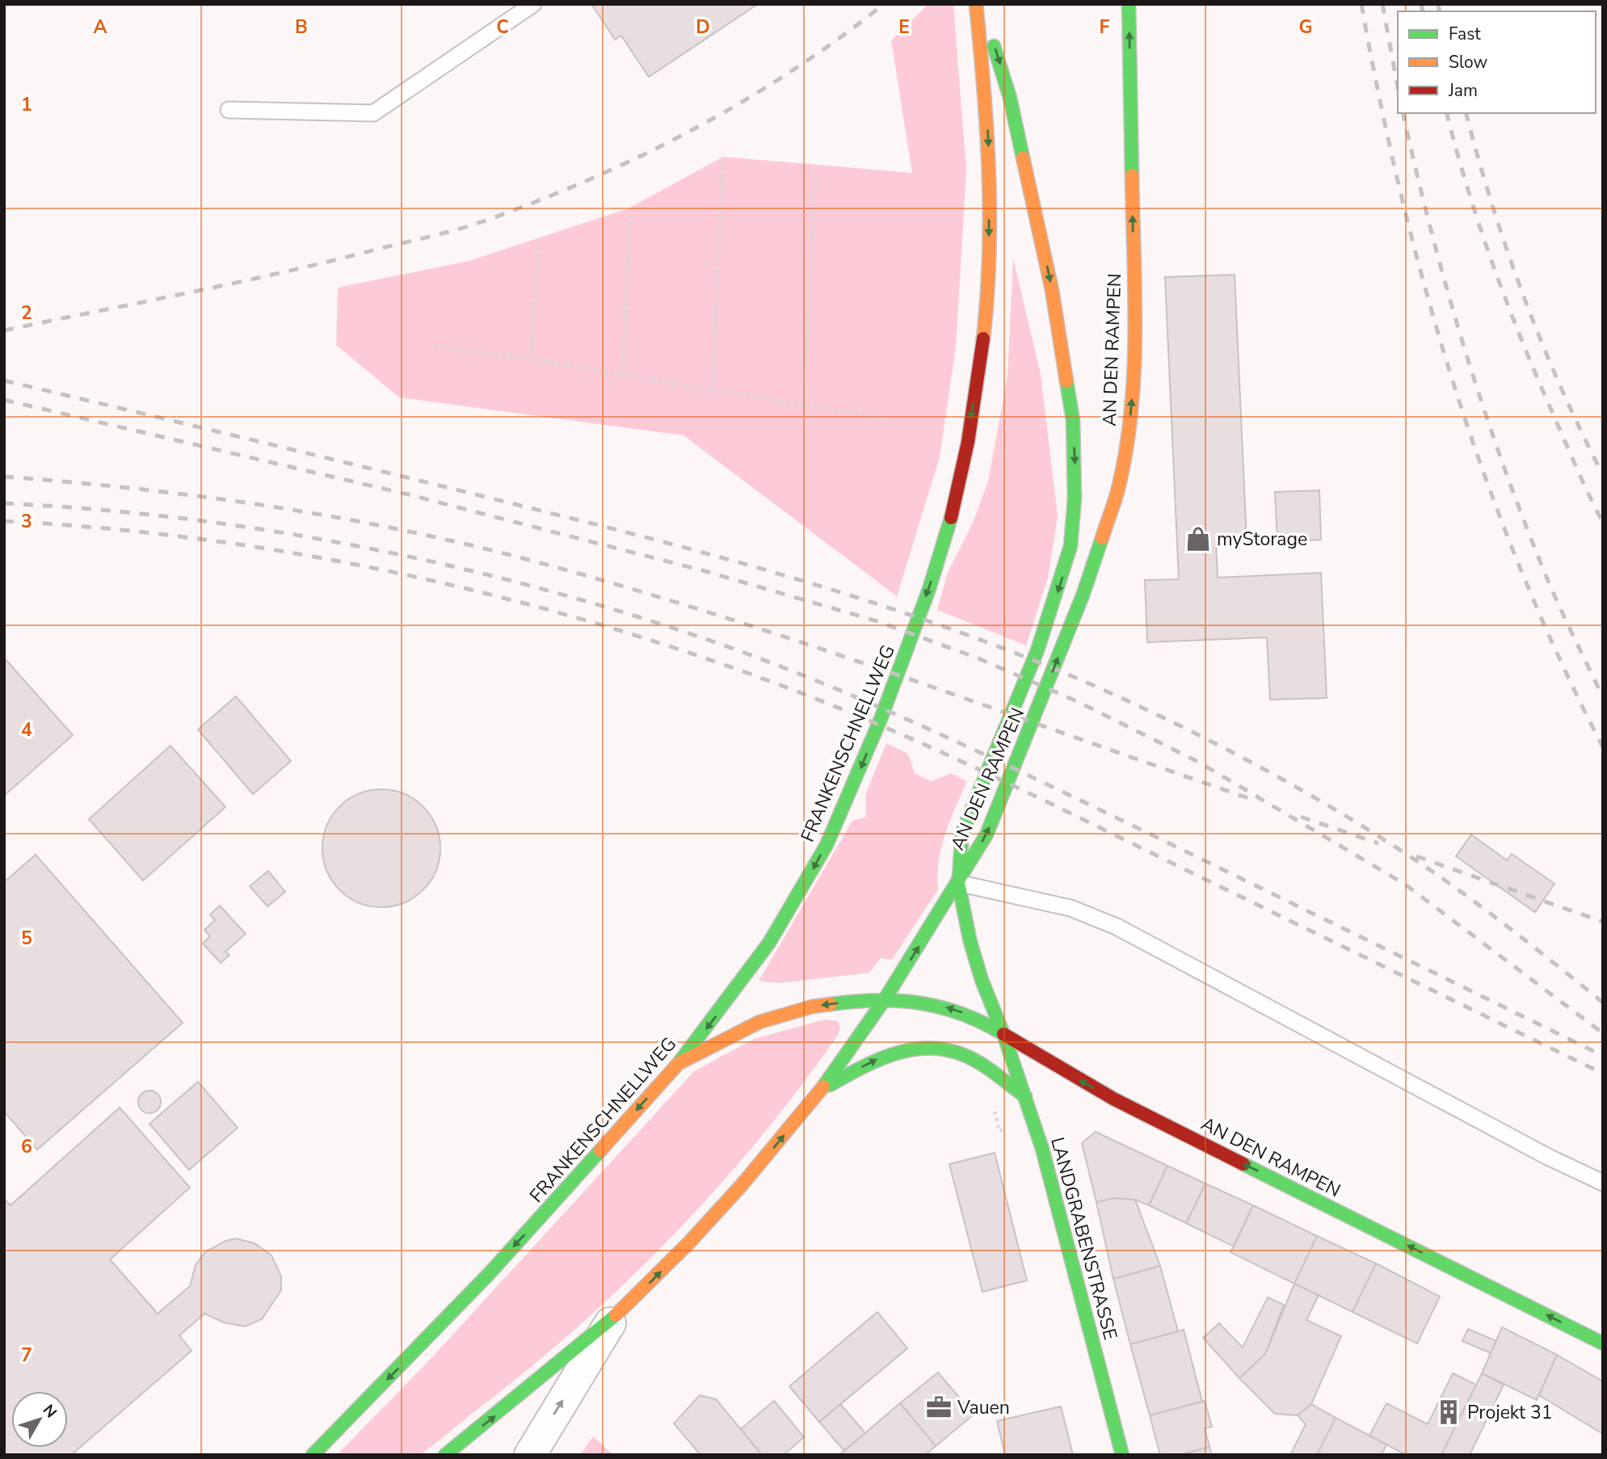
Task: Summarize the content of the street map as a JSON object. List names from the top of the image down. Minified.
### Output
{"streets":{"main road":["AN DEN RAMPEN","FRANKENSCHNELLWEG","LANDGRABENSTRASSE"]},"crossings":[["AN DEN RAMPEN","FRANKENSCHNELLWEG"],["AN DEN RAMPEN","LANDGRABENSTRASSE"]],"one_way":["FRANKENSCHNELLWEG"],"places":{"shop":["myStorage"],"office":["Vauen"],"building":["Projekt 31"]},"legend":["Fast","Slow","Jam"],"north":"top right","grid":{"columns":["A","B","C","D","E","F","G"],"rows":["1","2","3","4","5","6","7"]}}
